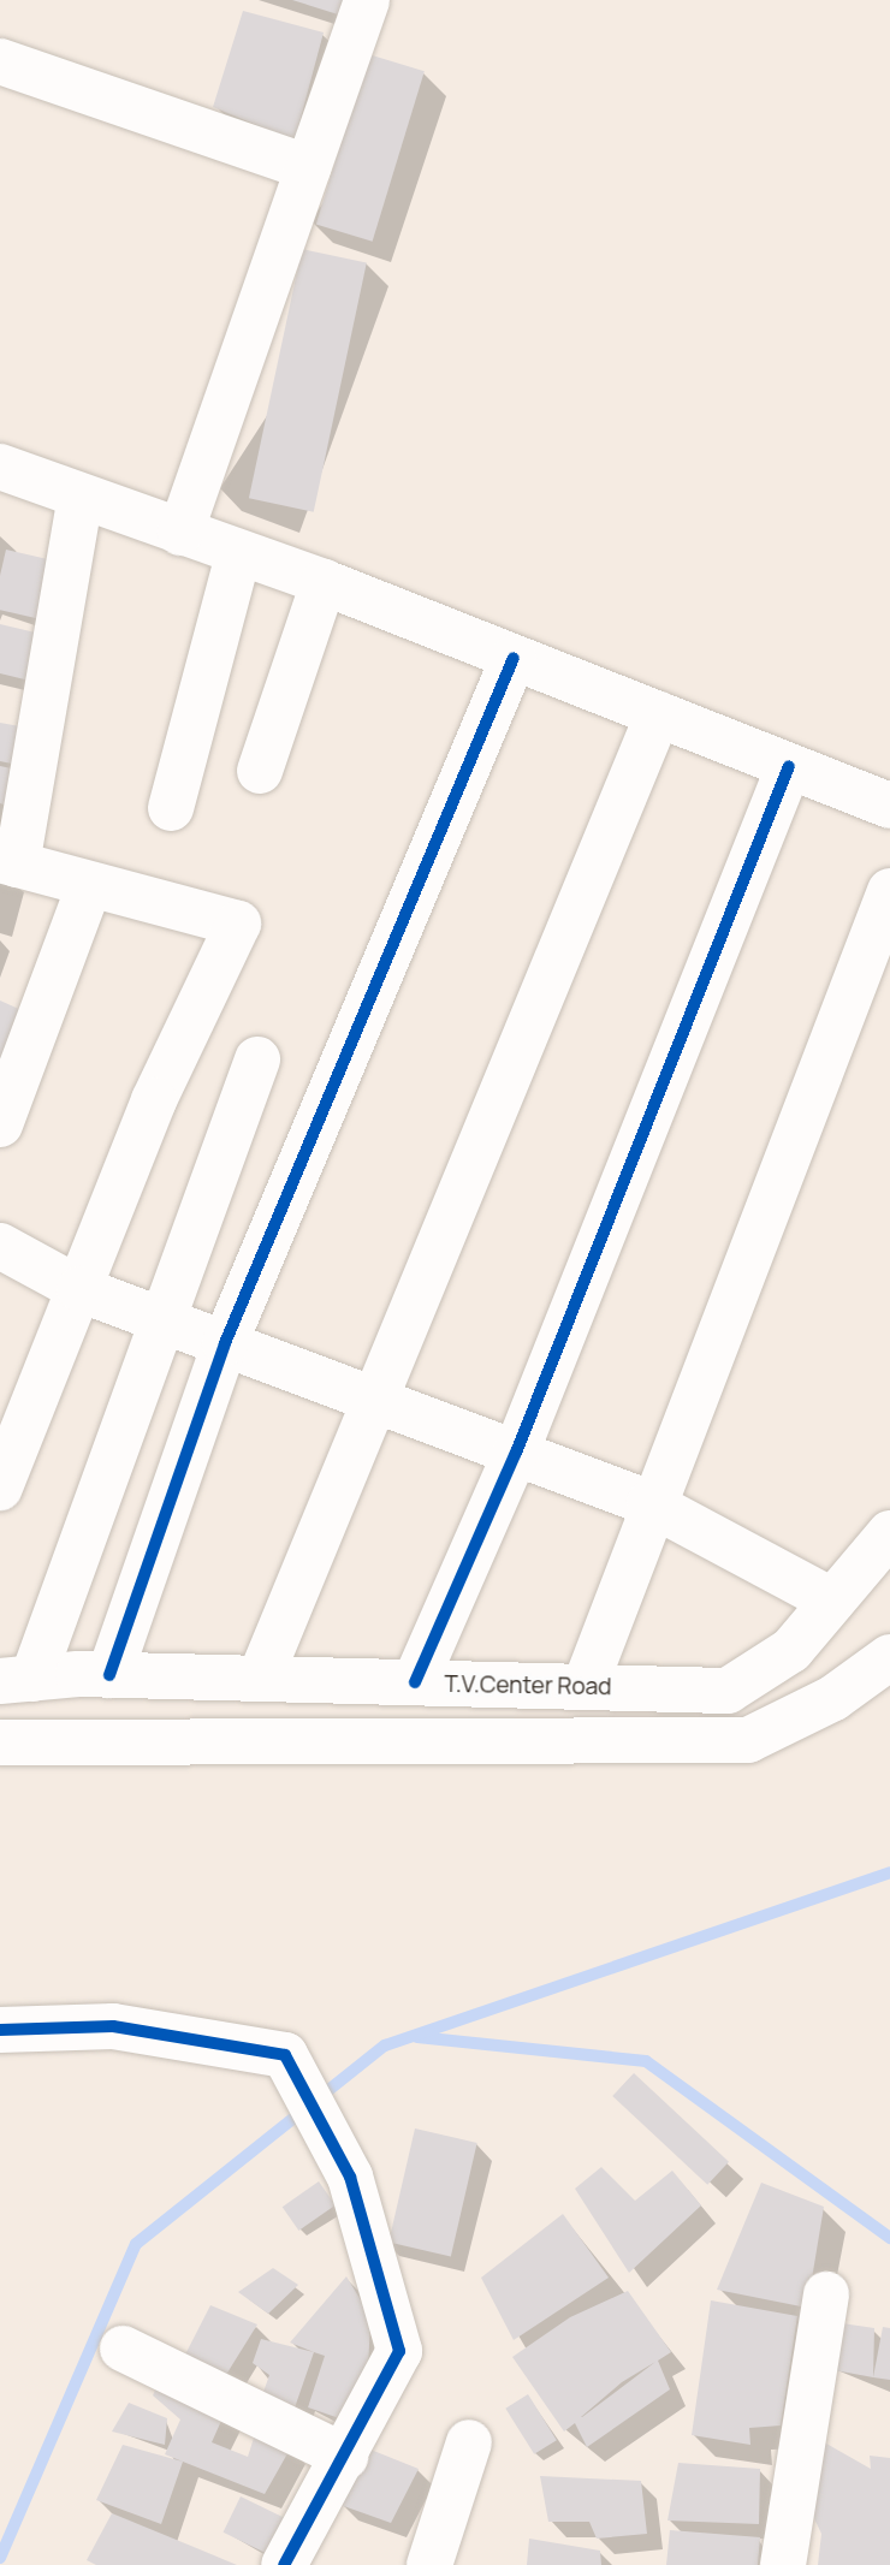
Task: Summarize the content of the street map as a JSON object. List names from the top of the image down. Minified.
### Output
{"streets":{"street":["T.V.Center Road"]}}
